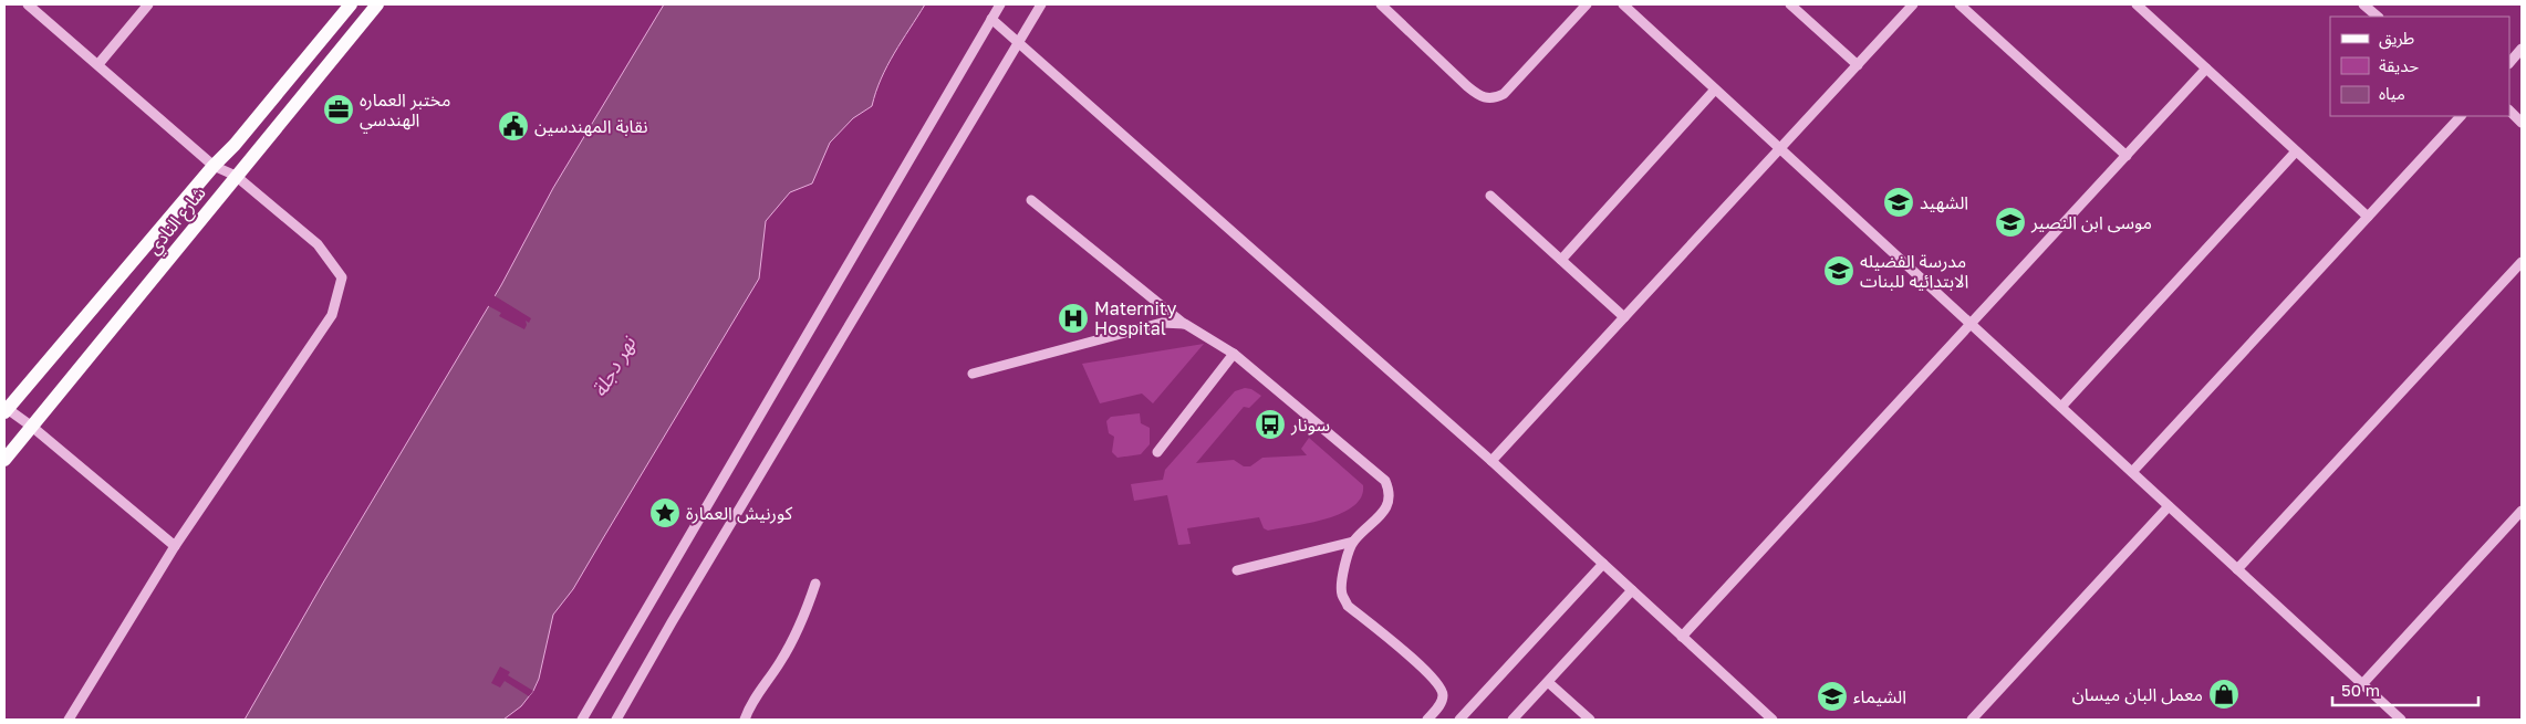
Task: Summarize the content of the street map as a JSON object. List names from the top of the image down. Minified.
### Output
{"streets":{"main road":["شارع النادي"]},"water":["نهر دجلة"],"places":{"office":["مختبر العماره الهندسي"],"public building":["نقابة المهندسين"],"school or university":["الشهيد","موسى ابن النصير","مدرسة الفضيله الابتدائيه للبنات","الشيماء"],"hospital":["Maternity Hospital"],"bus stop":["سونار"],"place":["كورنيش العمارة"],"shop":["معمل البان ميسان"]},"legend":["طريق","حديقة","مياه"],"scale_bar":"50 m"}
